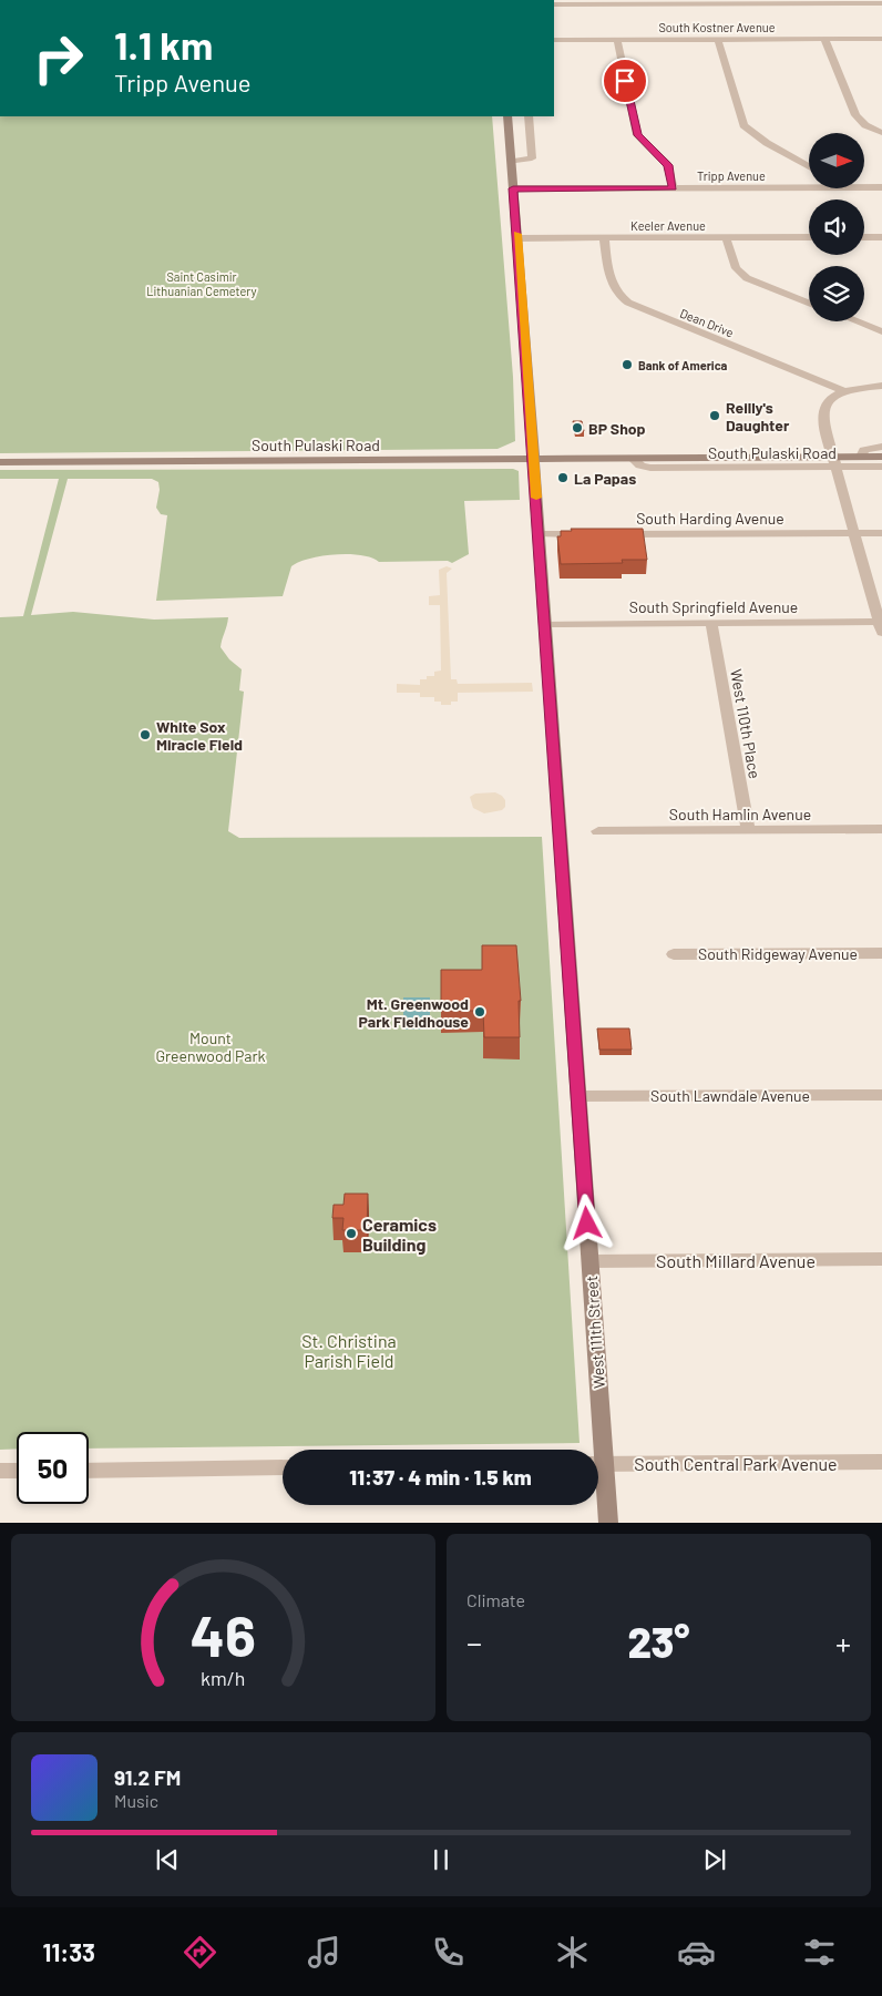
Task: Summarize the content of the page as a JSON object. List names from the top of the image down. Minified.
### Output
{"streets":{"main road":["South Pulaski Road","West 111th Street"],"street":["South Kostner Avenue","Tripp Avenue","Keeler Avenue","Dean Drive","South Harding Avenue","South Springfield Avenue","West 110th Place","South Hamlin Avenue","South Ridgeway Avenue","South Lawndale Avenue","South Millard Avenue","South Central Park Avenue"]},"crossings":[["Tripp Avenue","West 111th Street"],["Keeler Avenue","Dean Drive"],["Keeler Avenue","West 111th Street"],["South Pulaski Road","West 111th Street"],["South Springfield Avenue","West 110th Place"],["South Springfield Avenue","West 111th Street"],["West 110th Place","South Hamlin Avenue"],["South Lawndale Avenue","West 111th Street"],["South Millard Avenue","West 111th Street"]],"parks":["Saint Casimir Lithuanian Cemetery","Mount Greenwood Park","St. Christina Parish Field"],"places":["Bank of America","Reilly's Daughter","BP Shop","La Papas","White Sox Miracle Field","Mt. Greenwood Park Fieldhouse","Ceramics Building"],"north":"right","page":{"turn":["1.1 km","Tripp Avenue"],"limit":"50","trip":"11:37 · 4 min · 1.5 km","tile":"Climate","heat":["−","23°","+"],"song":["91.2 FM","Music"],"tabs":"11:33","gauge":["46","km/h"]}}
